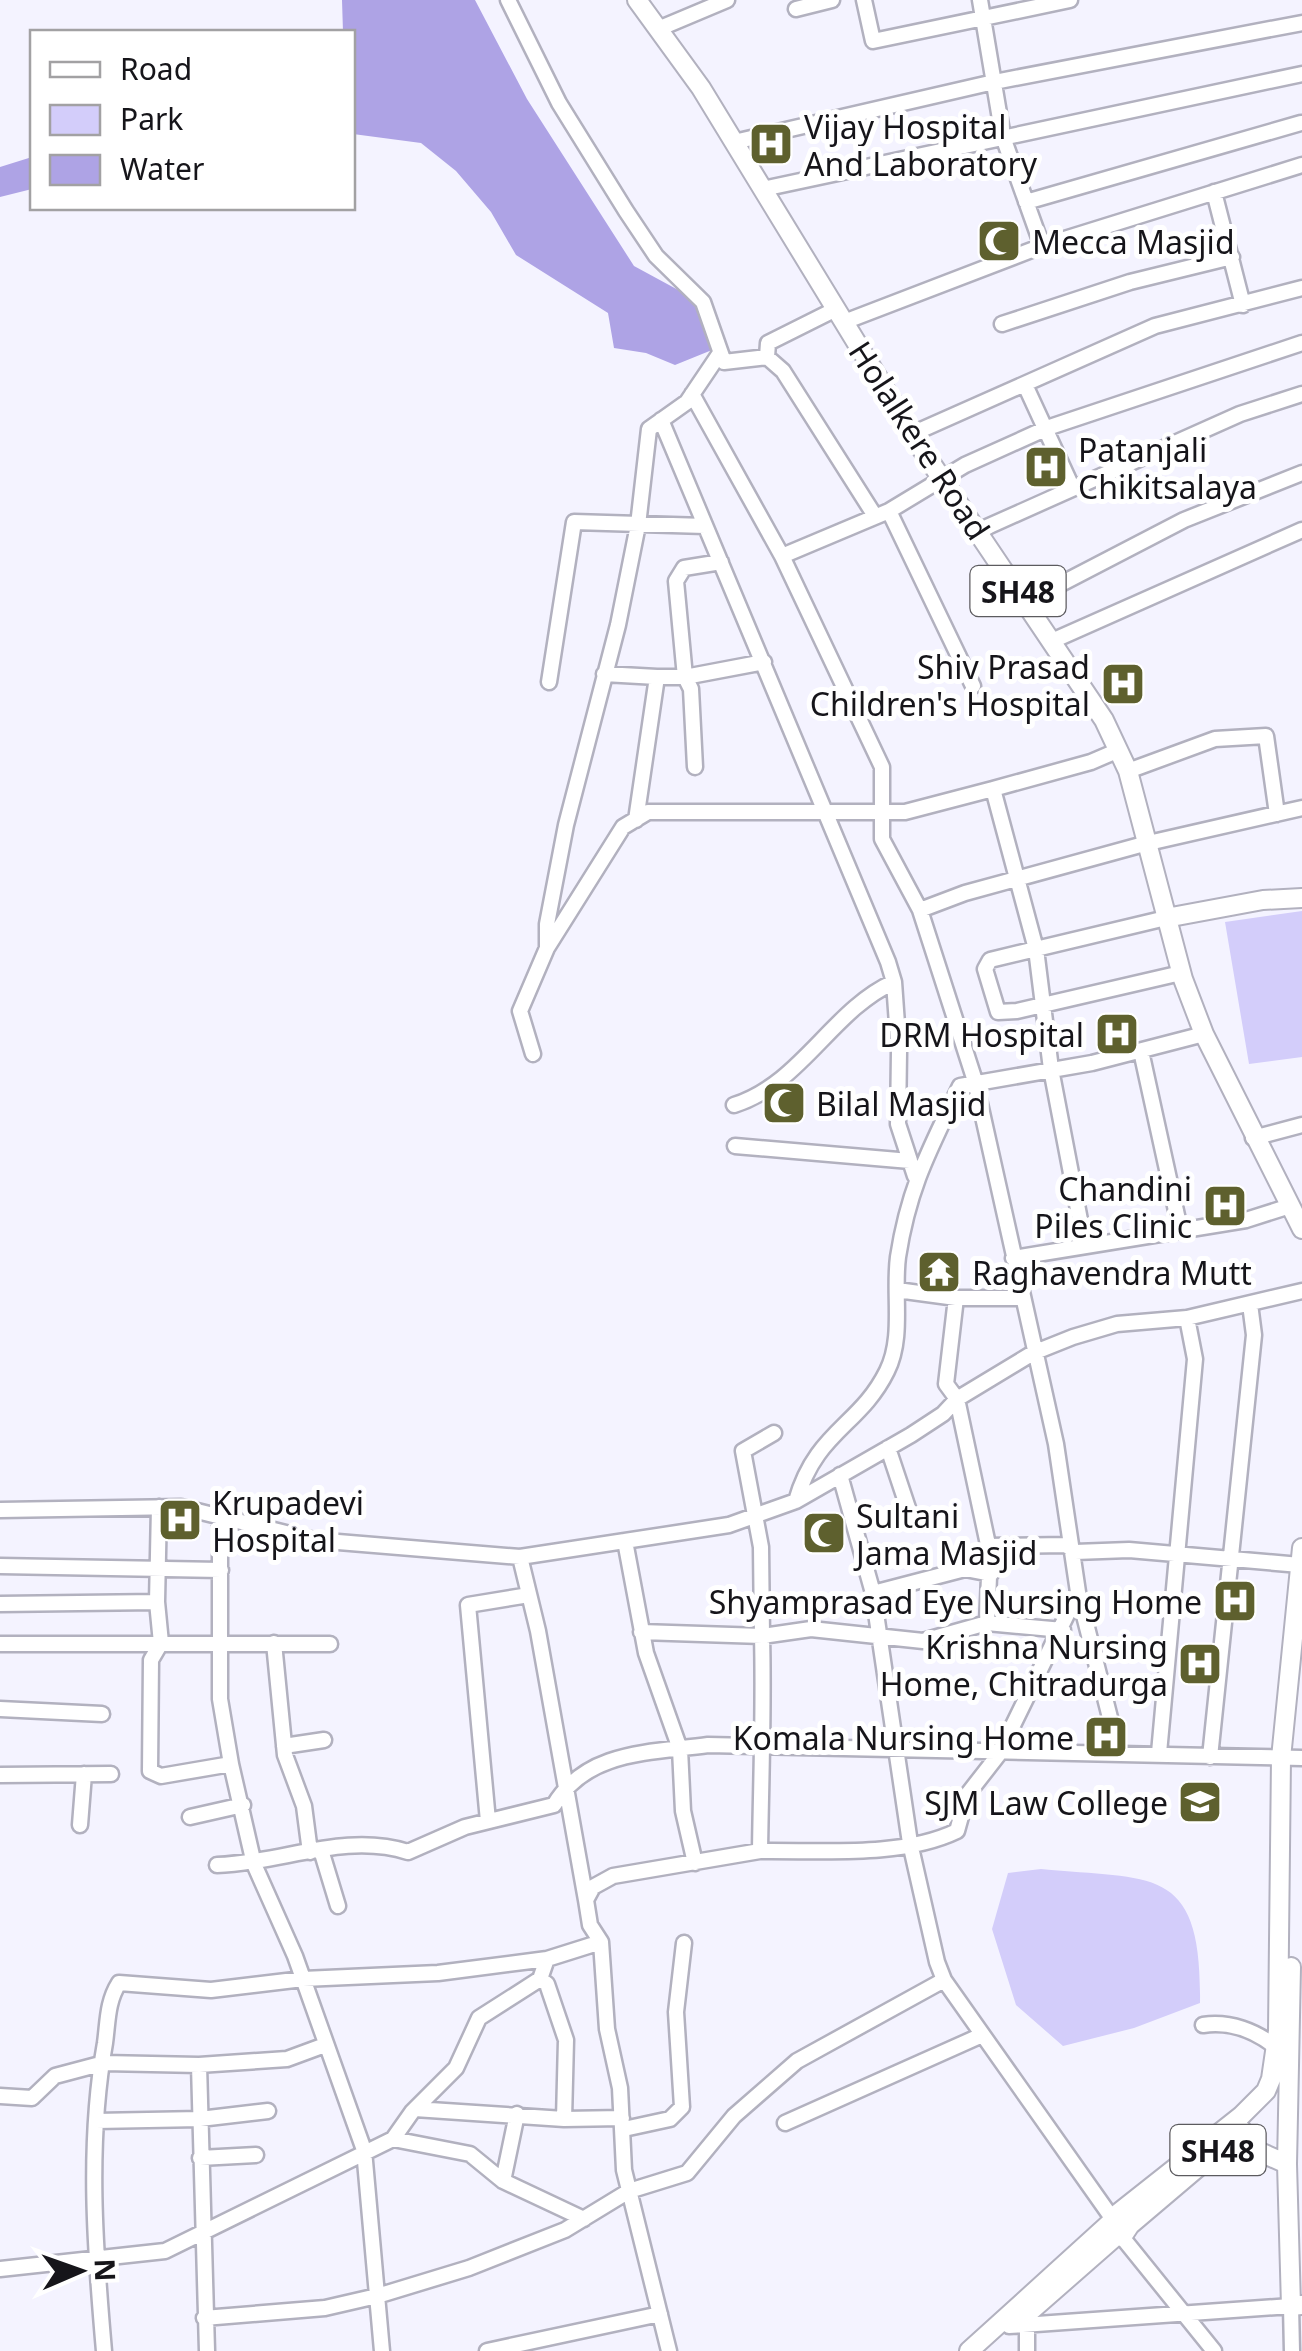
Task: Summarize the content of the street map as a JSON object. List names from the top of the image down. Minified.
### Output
{"streets":{"main road":["Holalkere Road","SH48"]},"places":{"hospital":["Vijay Hospital And Laboratory","Patanjali Chikitsalaya","Shiv Prasad Children's Hospital","DRM Hospital","Chandini Piles Clinic","Krupadevi Hospital","Shyamprasad Eye Nursing Home","Krishna Nursing Home, Chitradurga","Komala Nursing Home"],"mosque":["Mecca Masjid","Bilal Masjid","Sultani Jama Masjid"],"temple":["Raghavendra Mutt"],"school or university":["SJM Law College"]},"legend":["Road","Park","Water"],"north":"right"}
